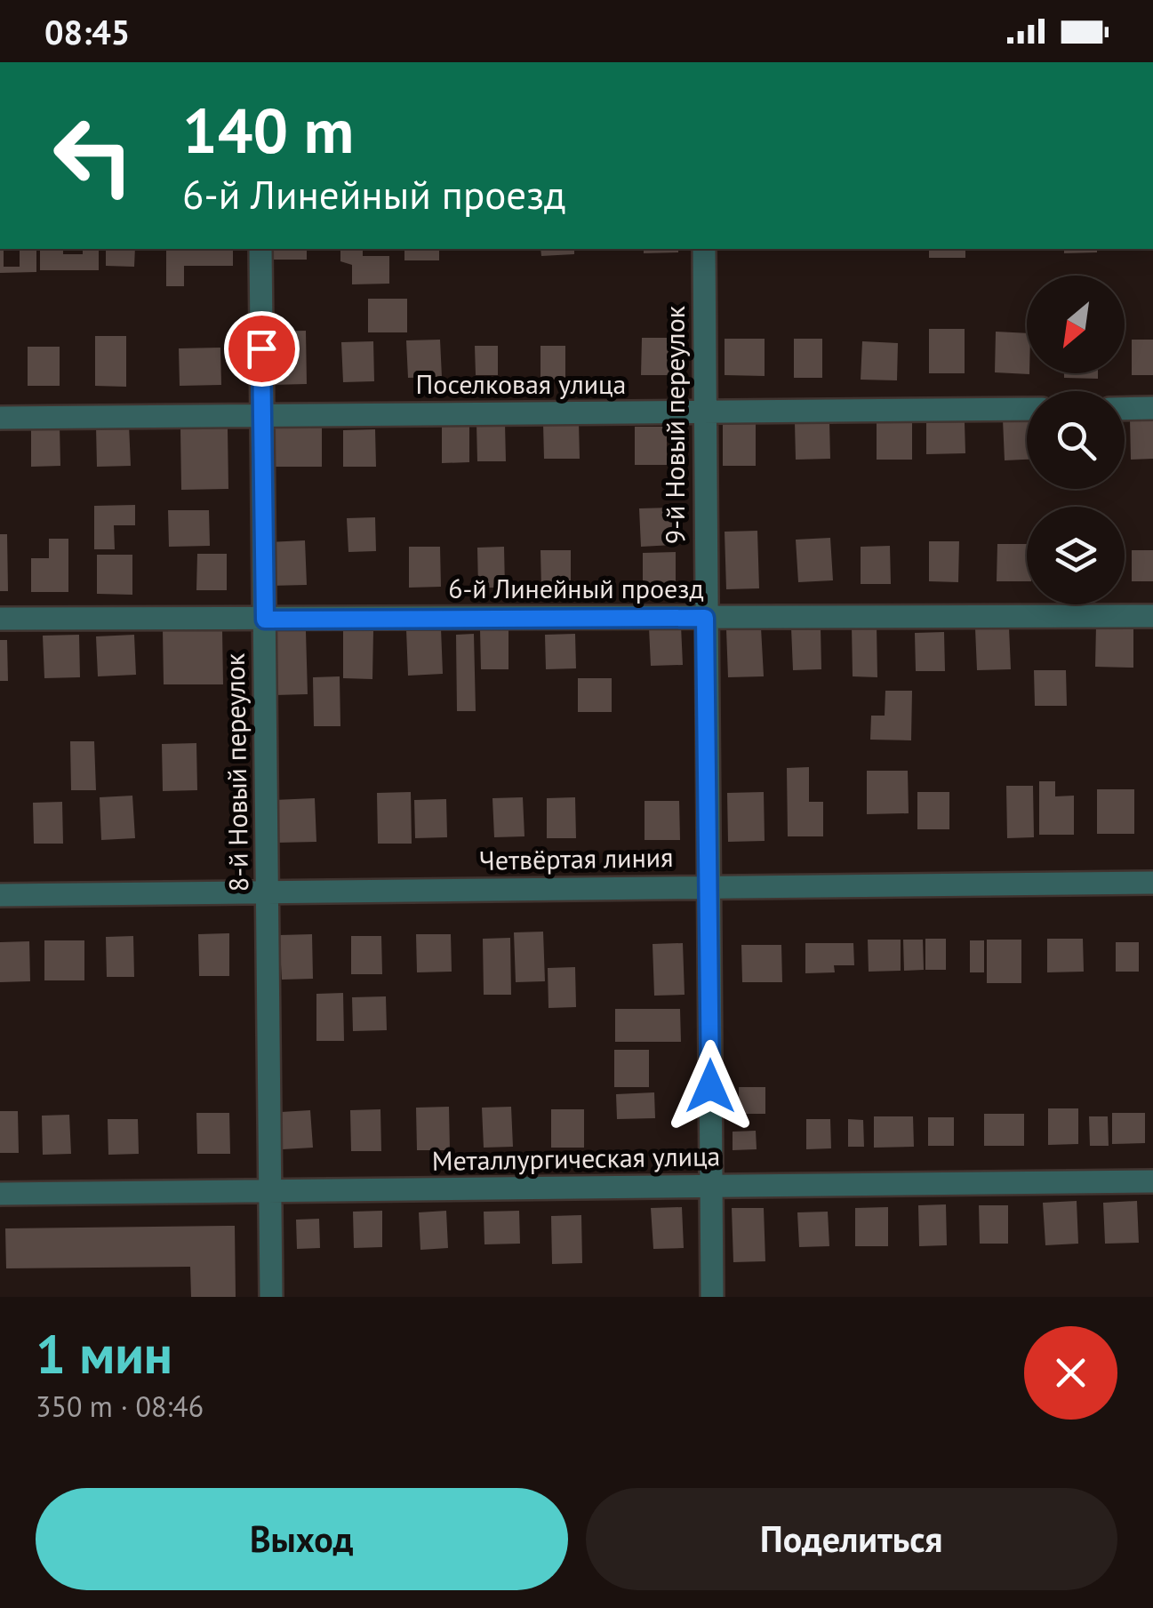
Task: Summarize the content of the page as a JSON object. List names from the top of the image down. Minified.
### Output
{"streets":{"street":["Поселковая улица","9-й Новый переулок","6-й Линейный проезд","8-й Новый переулок","Четвёртая линия","Металлургическая улица"]},"crossings":[["Поселковая улица","9-й Новый переулок"],["Поселковая улица","8-й Новый переулок"],["9-й Новый переулок","6-й Линейный проезд"],["9-й Новый переулок","Четвёртая линия"],["9-й Новый переулок","Металлургическая улица"],["6-й Линейный проезд","8-й Новый переулок"],["8-й Новый переулок","Четвёртая линия"],["8-й Новый переулок","Металлургическая улица"]],"north":"bottom left","page":{"status":"08:45","turn":["140 m","6-й Линейный проезд"],"heading":["1 мин","350 m · 08:46"],"buttons":["Выход","Поделиться"]}}
